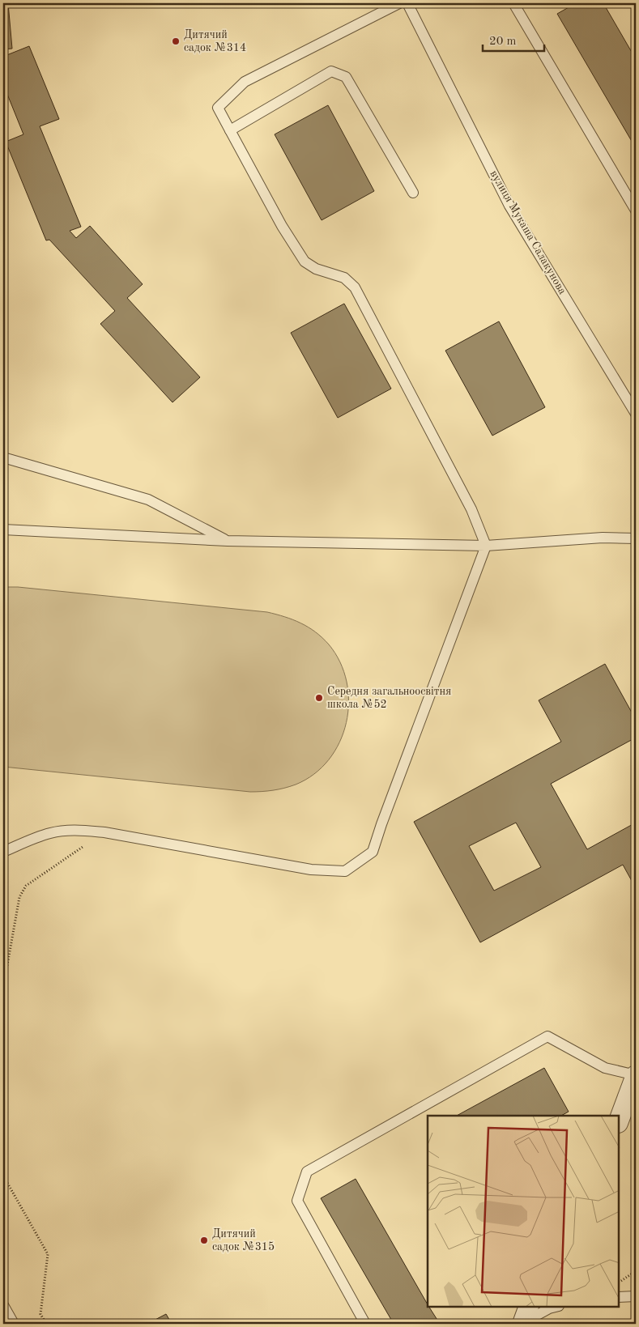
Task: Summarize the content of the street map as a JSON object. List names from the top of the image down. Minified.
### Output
{"streets":{"lane":["вулиця Мукаша Салакунова"]},"places":["Дитячий садок №314","Середня загальноосвітня школа №52","Дитячий садок №315"],"scale_bar":"20 m"}
